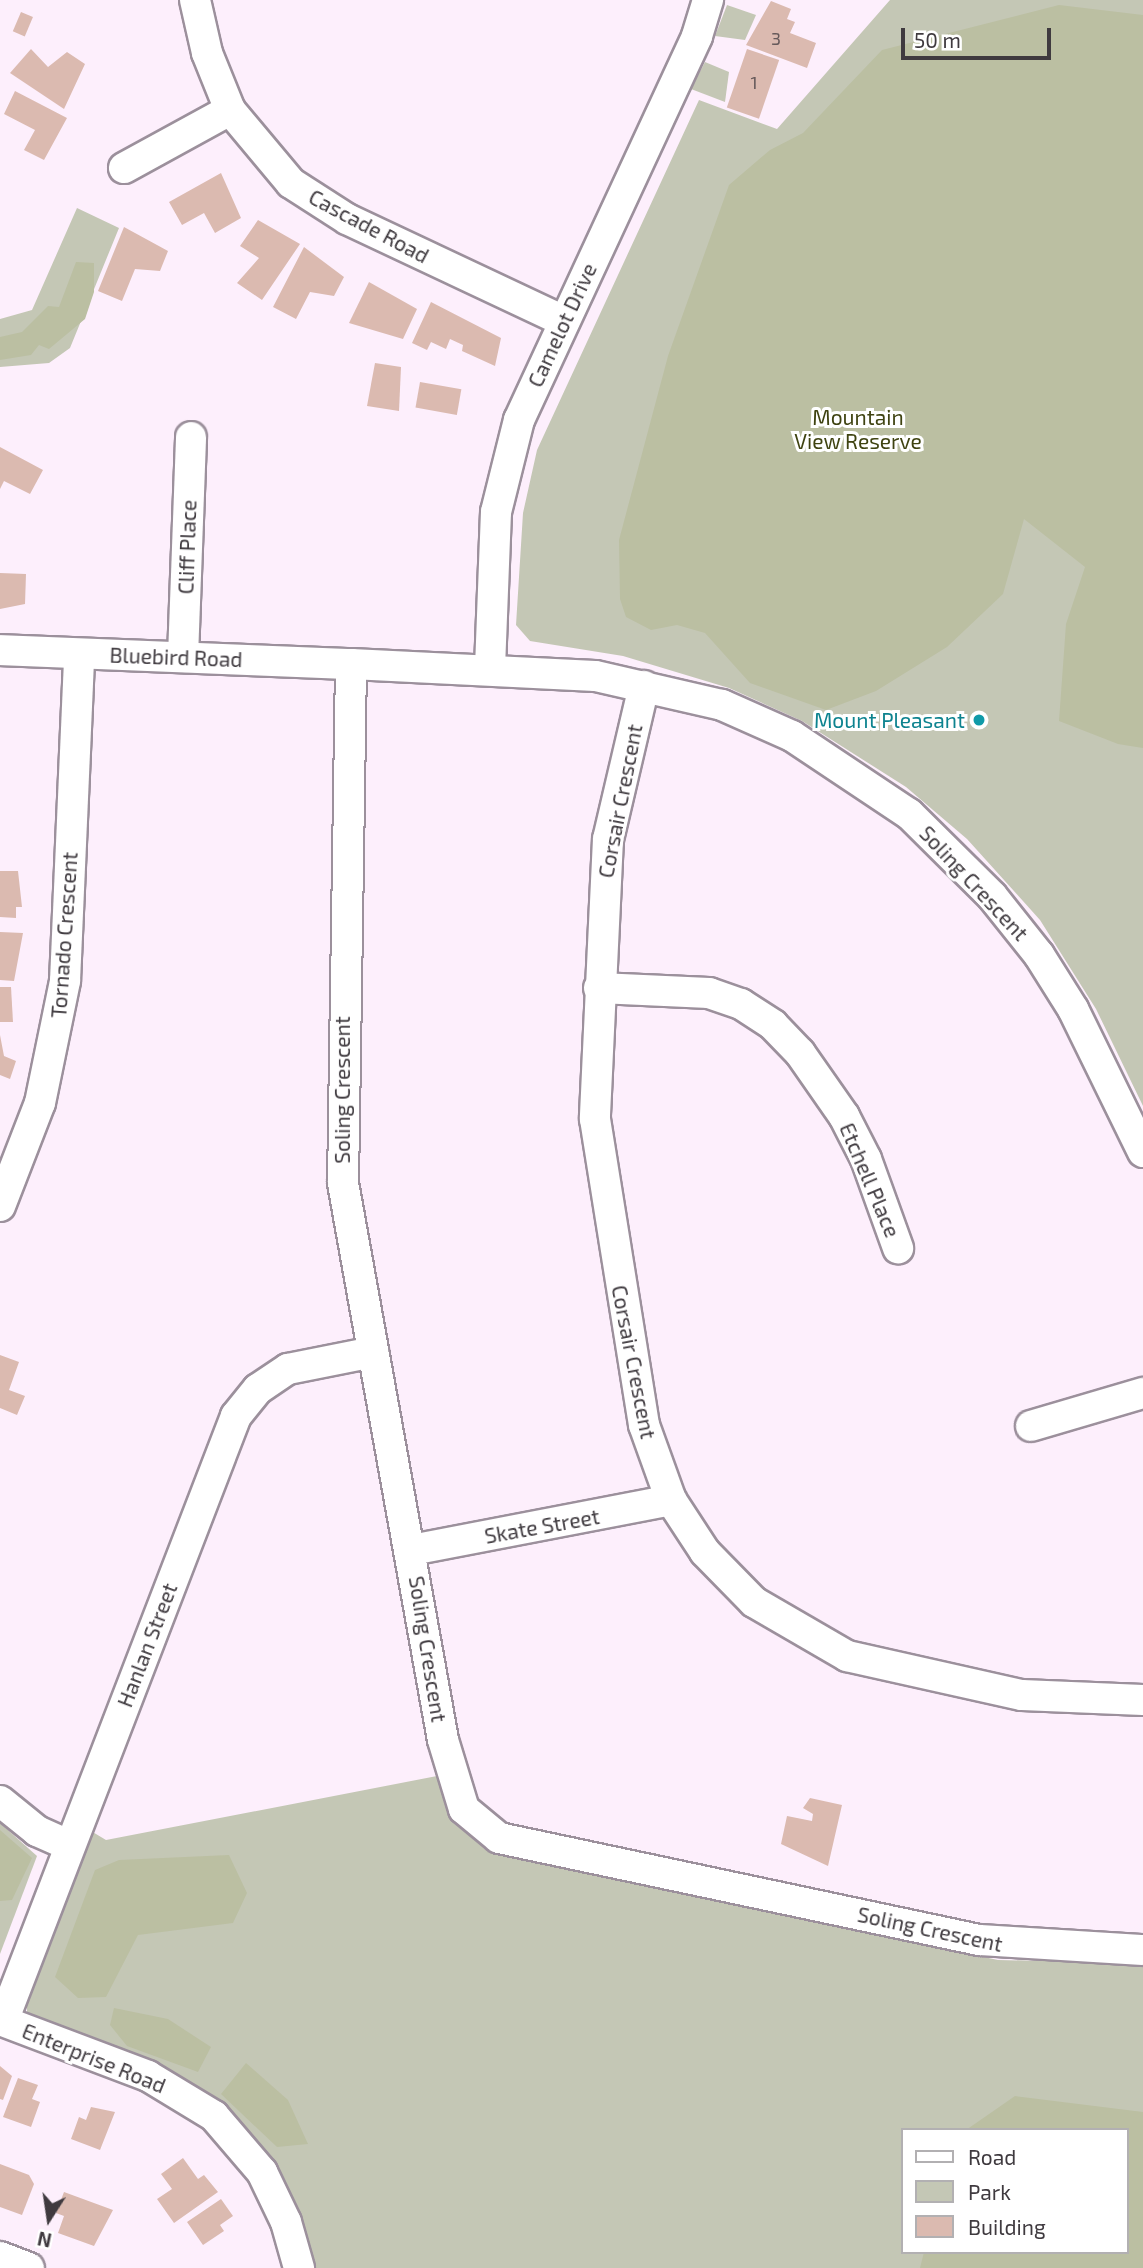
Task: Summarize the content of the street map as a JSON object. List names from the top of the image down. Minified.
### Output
{"streets":{"street":["Cascade Road","Camelot Drive","Cliff Place","Bluebird Road","Corsair Crescent","Soling Crescent","Tornado Crescent","Etchell Place","Skate Street","Hanlan Street","Enterprise Road"]},"crossings":[["Cascade Road","Camelot Drive"],["Camelot Drive","Soling Crescent"],["Cliff Place","Bluebird Road"],["Bluebird Road","Soling Crescent"],["Bluebird Road","Tornado Crescent"],["Corsair Crescent","Soling Crescent"],["Corsair Crescent","Etchell Place"],["Corsair Crescent","Skate Street"],["Soling Crescent","Skate Street"],["Soling Crescent","Hanlan Street"],["Hanlan Street","Enterprise Road"]],"parks":["Mountain View Reserve"],"places":["Mount Pleasant"],"house_numbers":["3","1"],"legend":["Road","Park","Building"],"scale_bar":"50 m","north":"bottom"}
